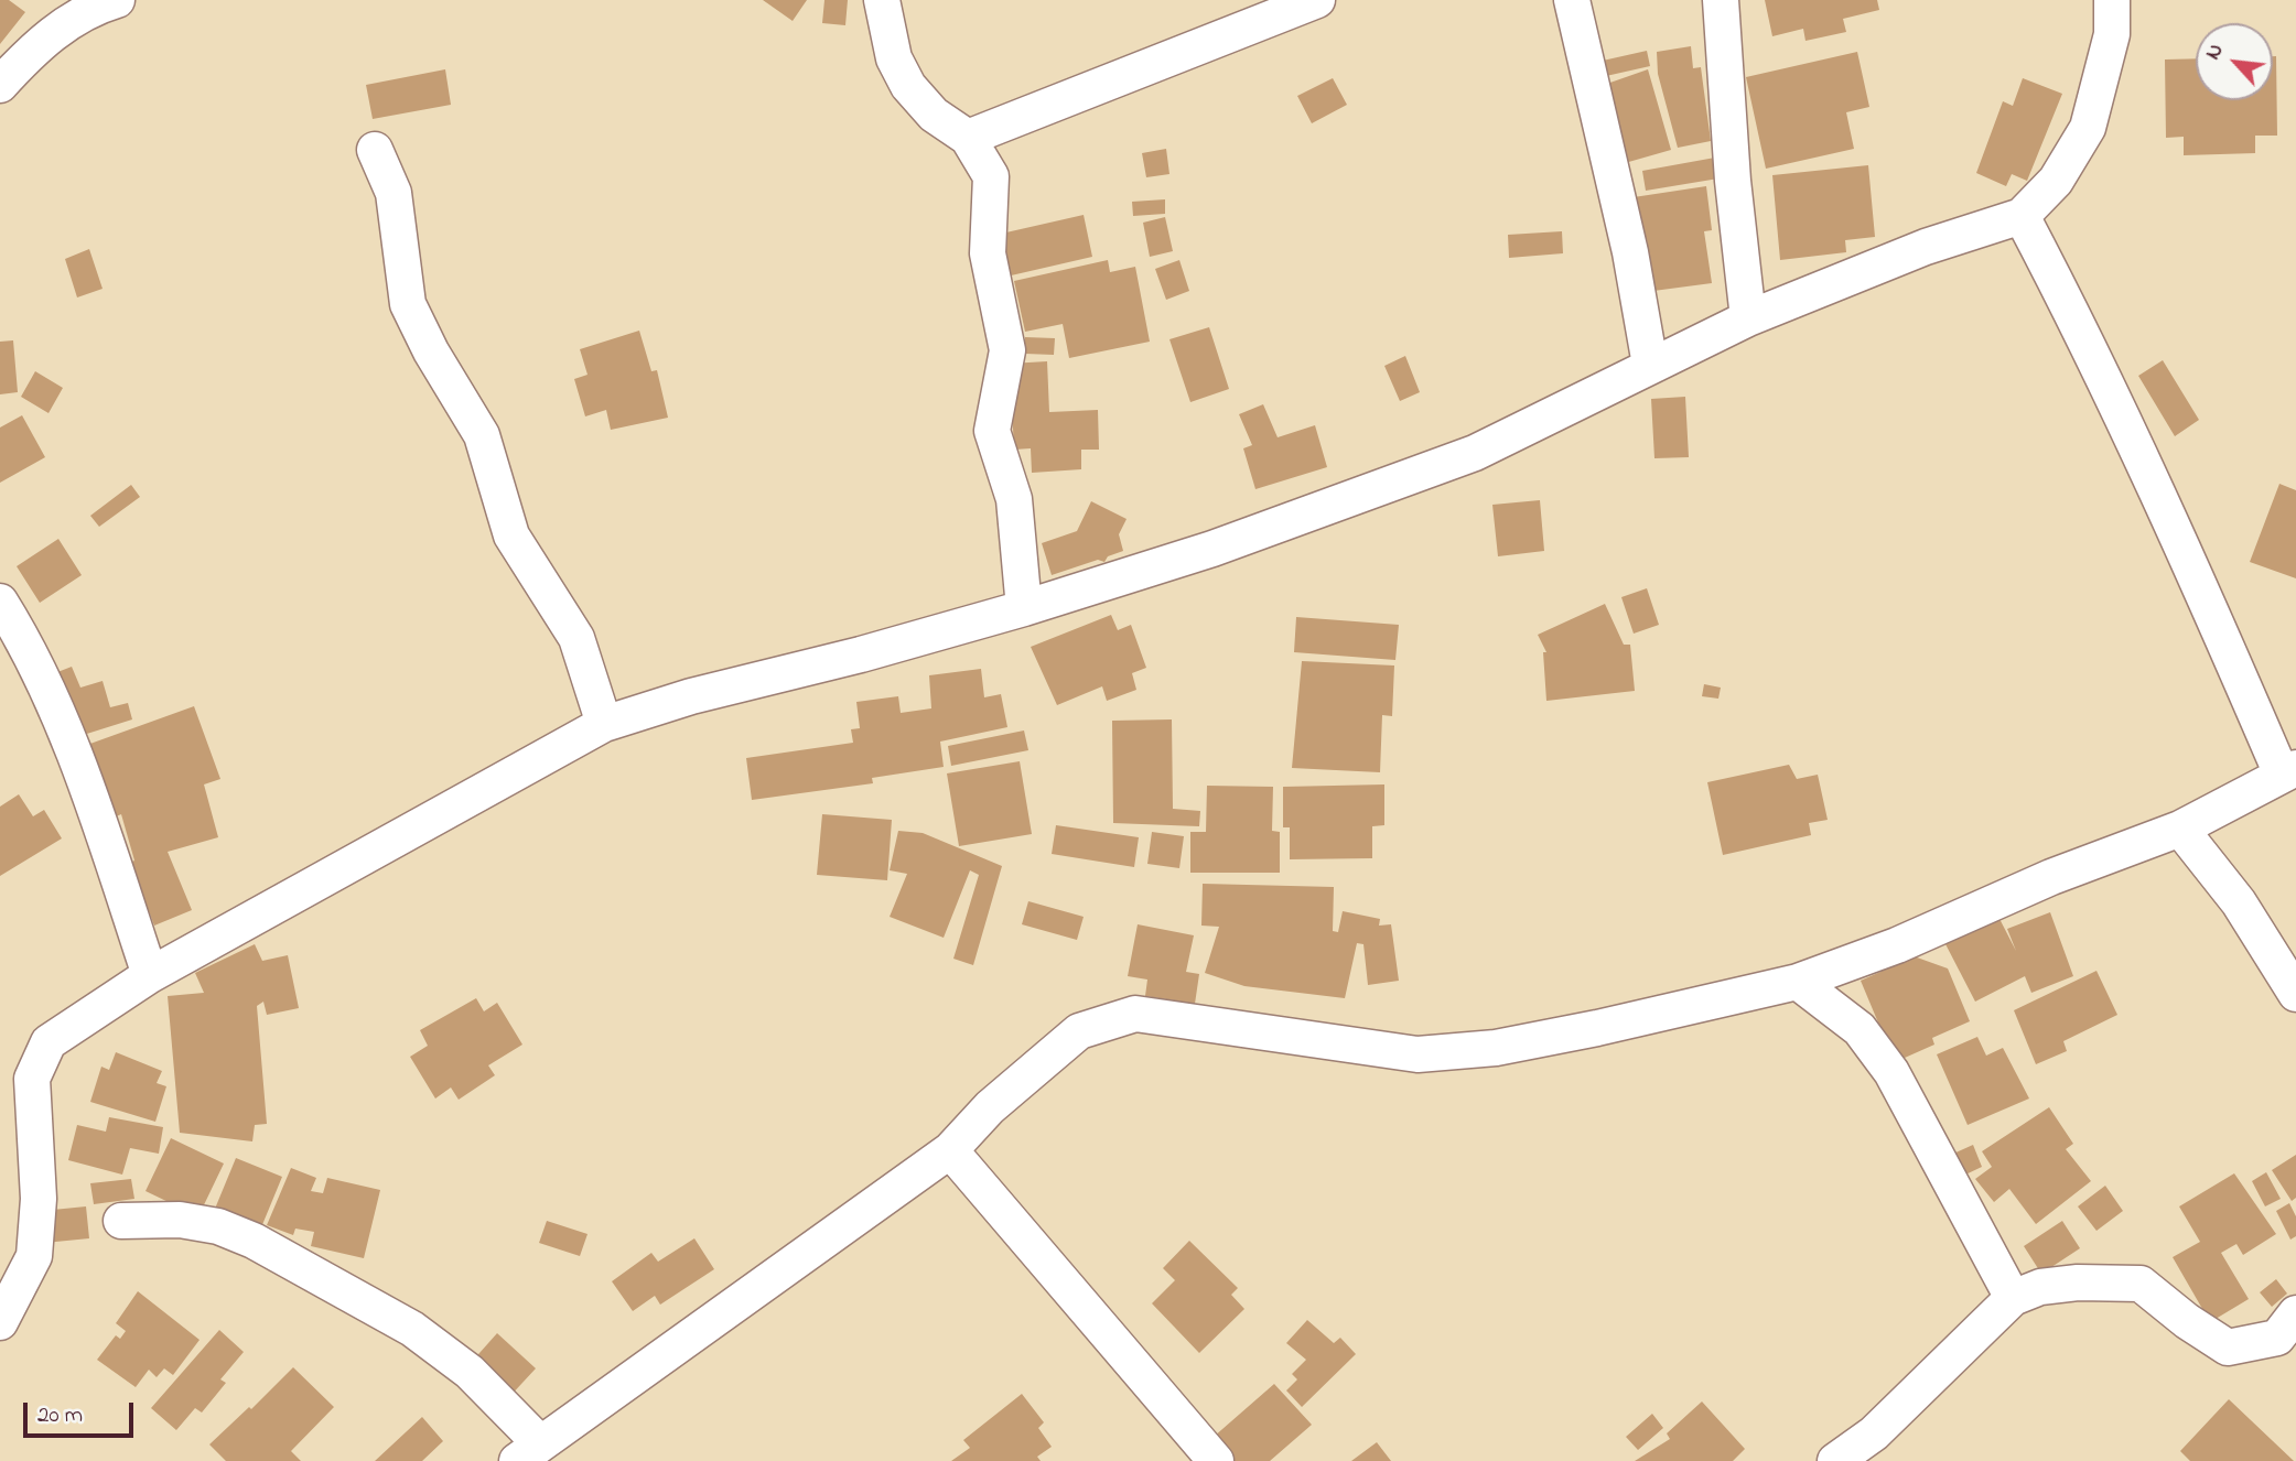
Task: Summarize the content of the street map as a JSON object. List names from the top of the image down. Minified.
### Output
{"scale_bar":"20 m","north":"top left"}
